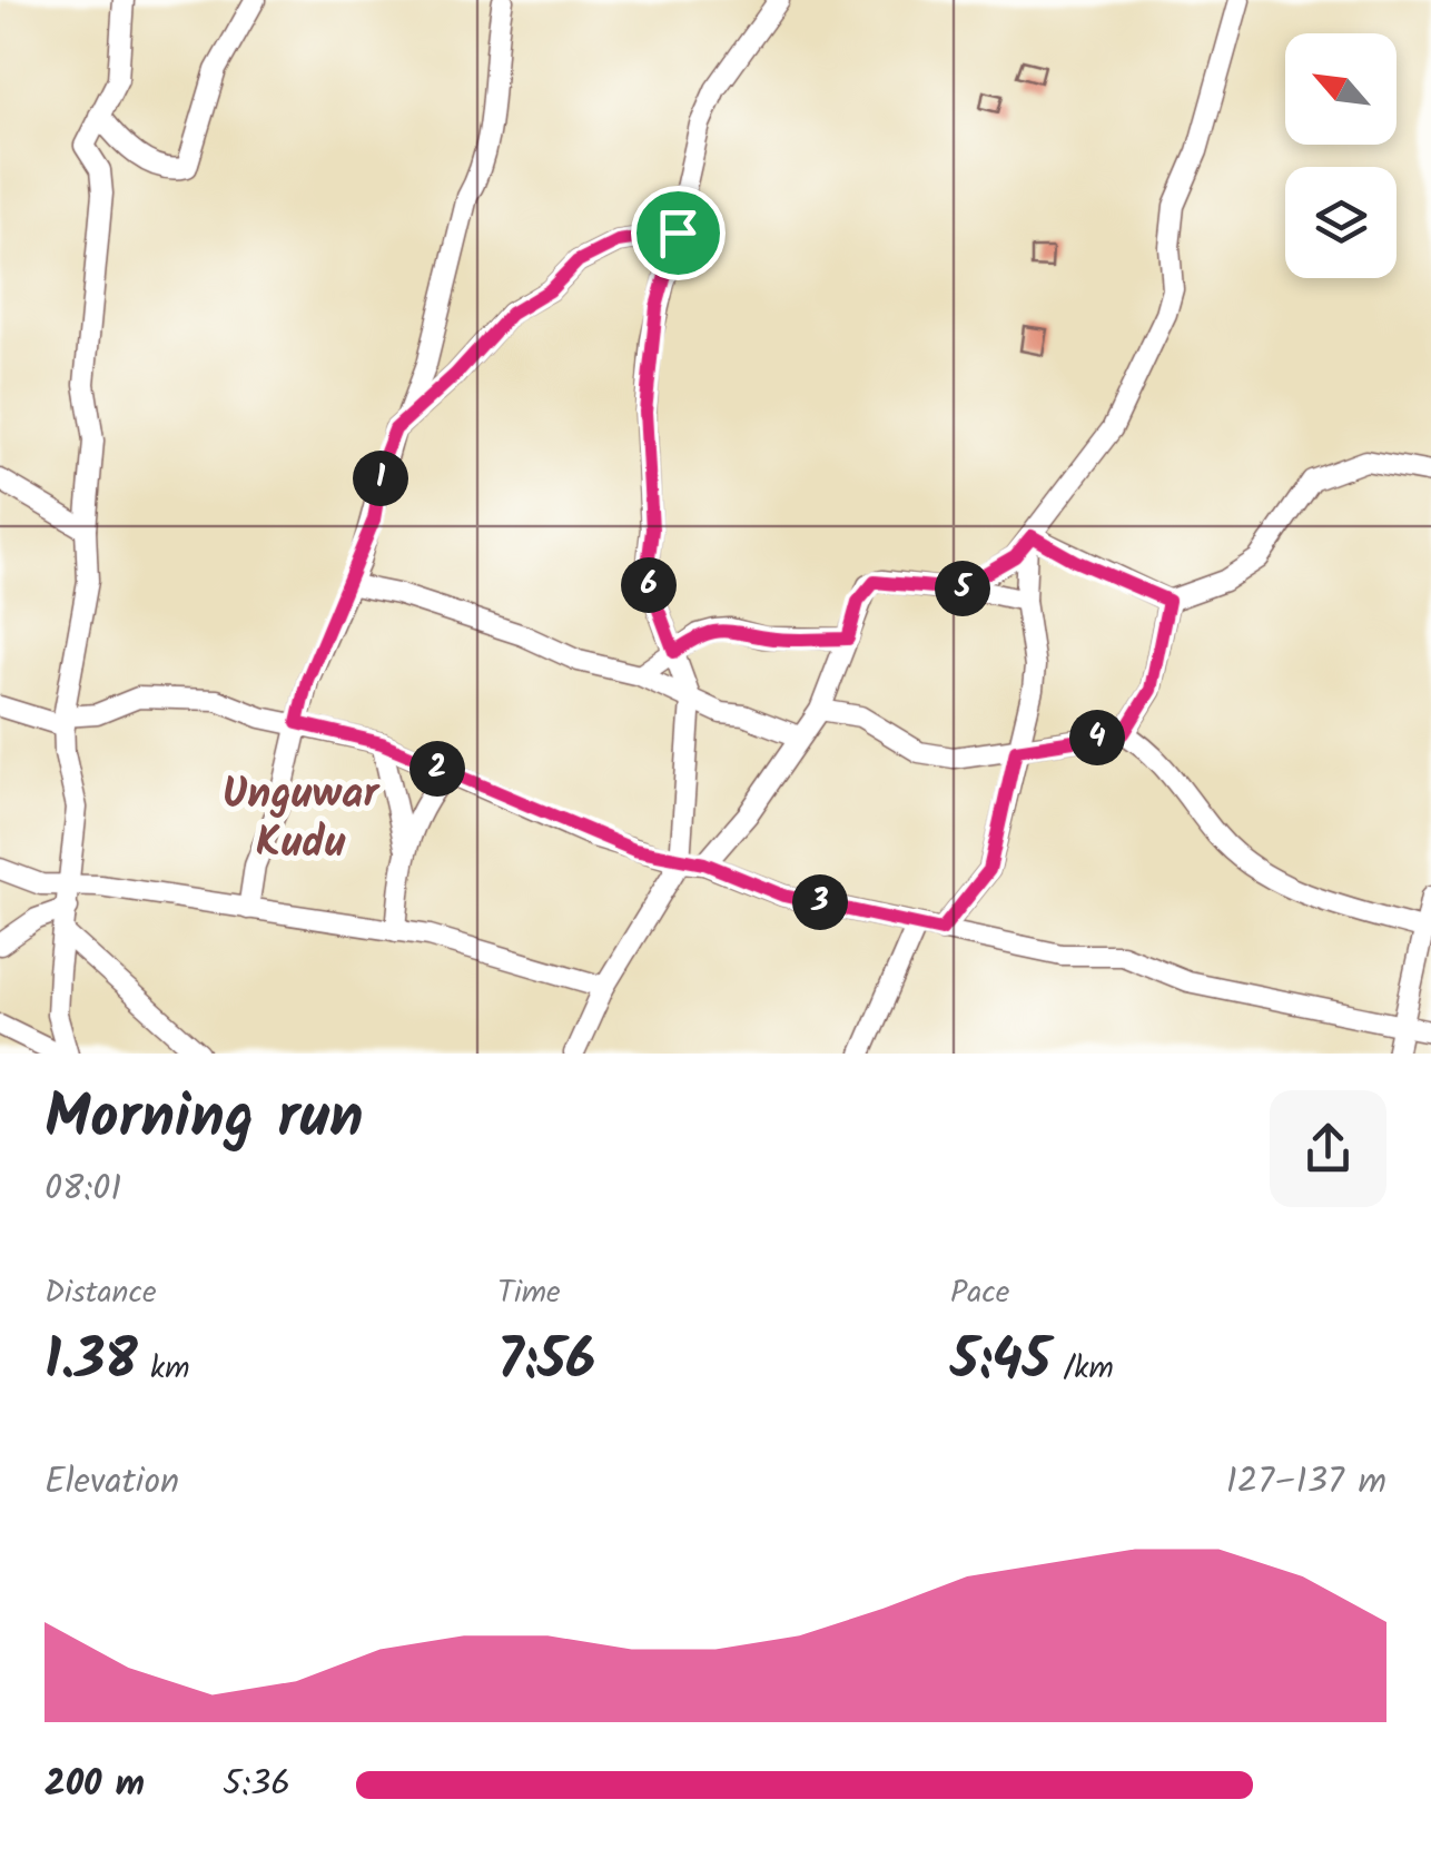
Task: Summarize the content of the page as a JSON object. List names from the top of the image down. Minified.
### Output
{"districts":["Unguwar Kudu"],"north":"top left","page":{"pins":["1","6","5","4","2","3"],"heading":["Morning run","08:01"],"stats":[["Distance","1.38 km"],["Time","7:56"],["Pace","5:45 /km"]],"chart":["Elevation","127–137 m"],"list":[{"name":"200 m","note":"5:36"}]}}
